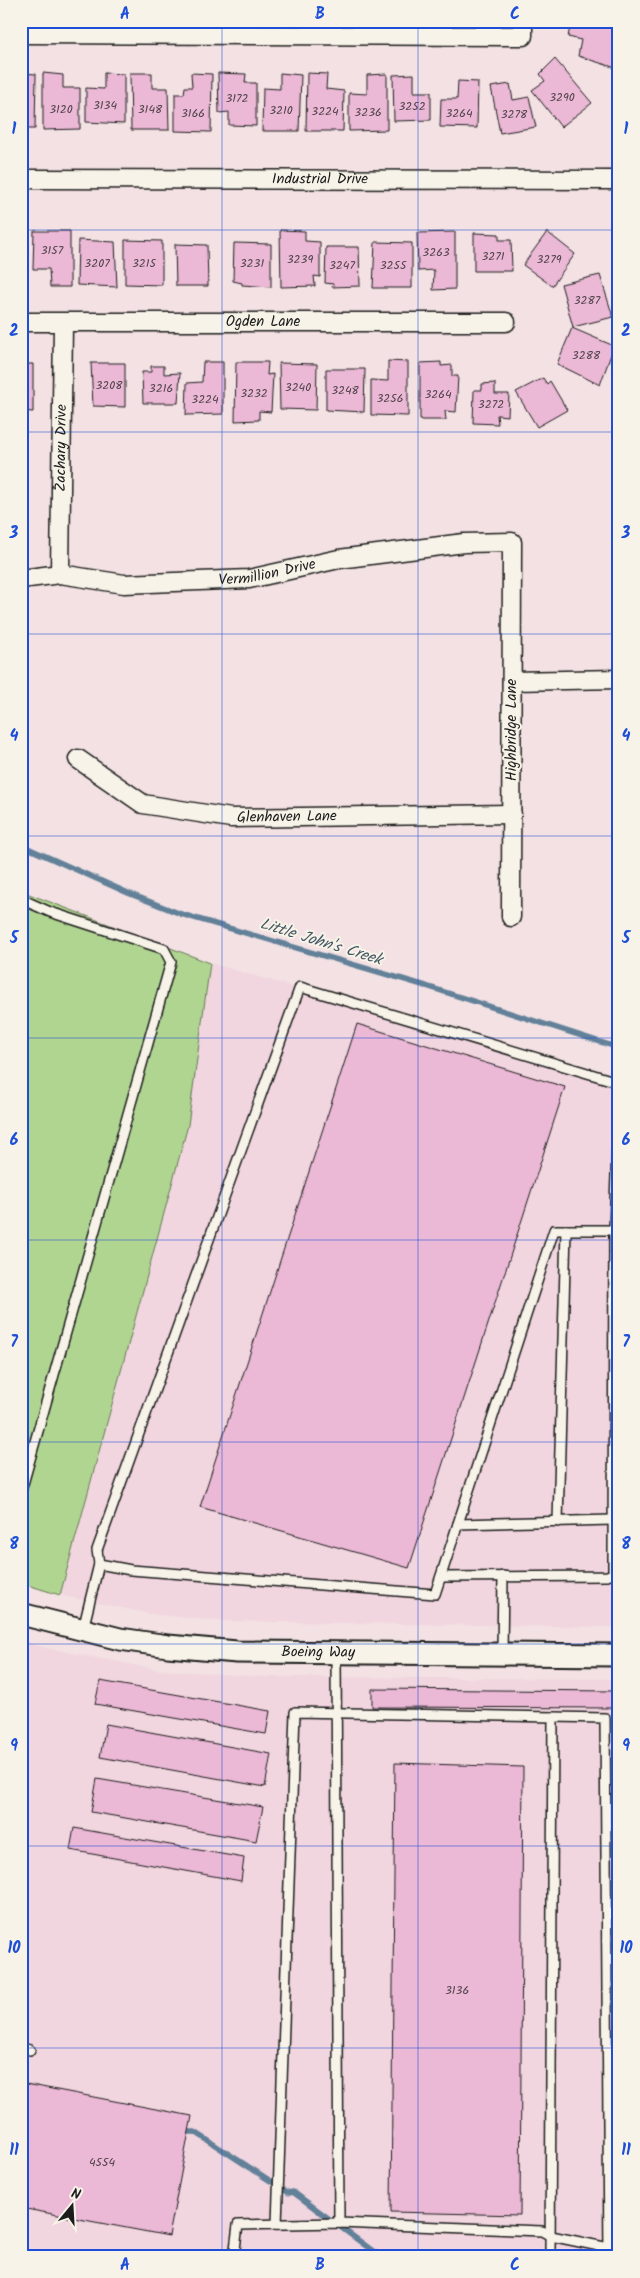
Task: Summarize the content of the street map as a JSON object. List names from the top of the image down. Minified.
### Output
{"streets":{"street":["Industrial Drive","Ogden Lane","Zachary Drive","Vermillion Drive","Highbridge Lane","Glenhaven Lane","Boeing Way"]},"crossings":[["Ogden Lane","Zachary Drive"],["Zachary Drive","Vermillion Drive"],["Vermillion Drive","Highbridge Lane"],["Highbridge Lane","Glenhaven Lane"]],"water":["Little John's Creek"],"house_numbers":["3290","3172","3134","3252","3120","3148","3210","3224","3236","3166","3264","3278","3157","3263","3271","3239","3279","3207","3215","3231","3247","3255","3287","3288","3208","3240","3216","3248","3232","3264","3256","3224","3272","3136","4554"],"north":"top","grid":{"columns":["A","B","C"],"rows":["1","2","3","4","5","6","7","8","9","10","11"]}}
